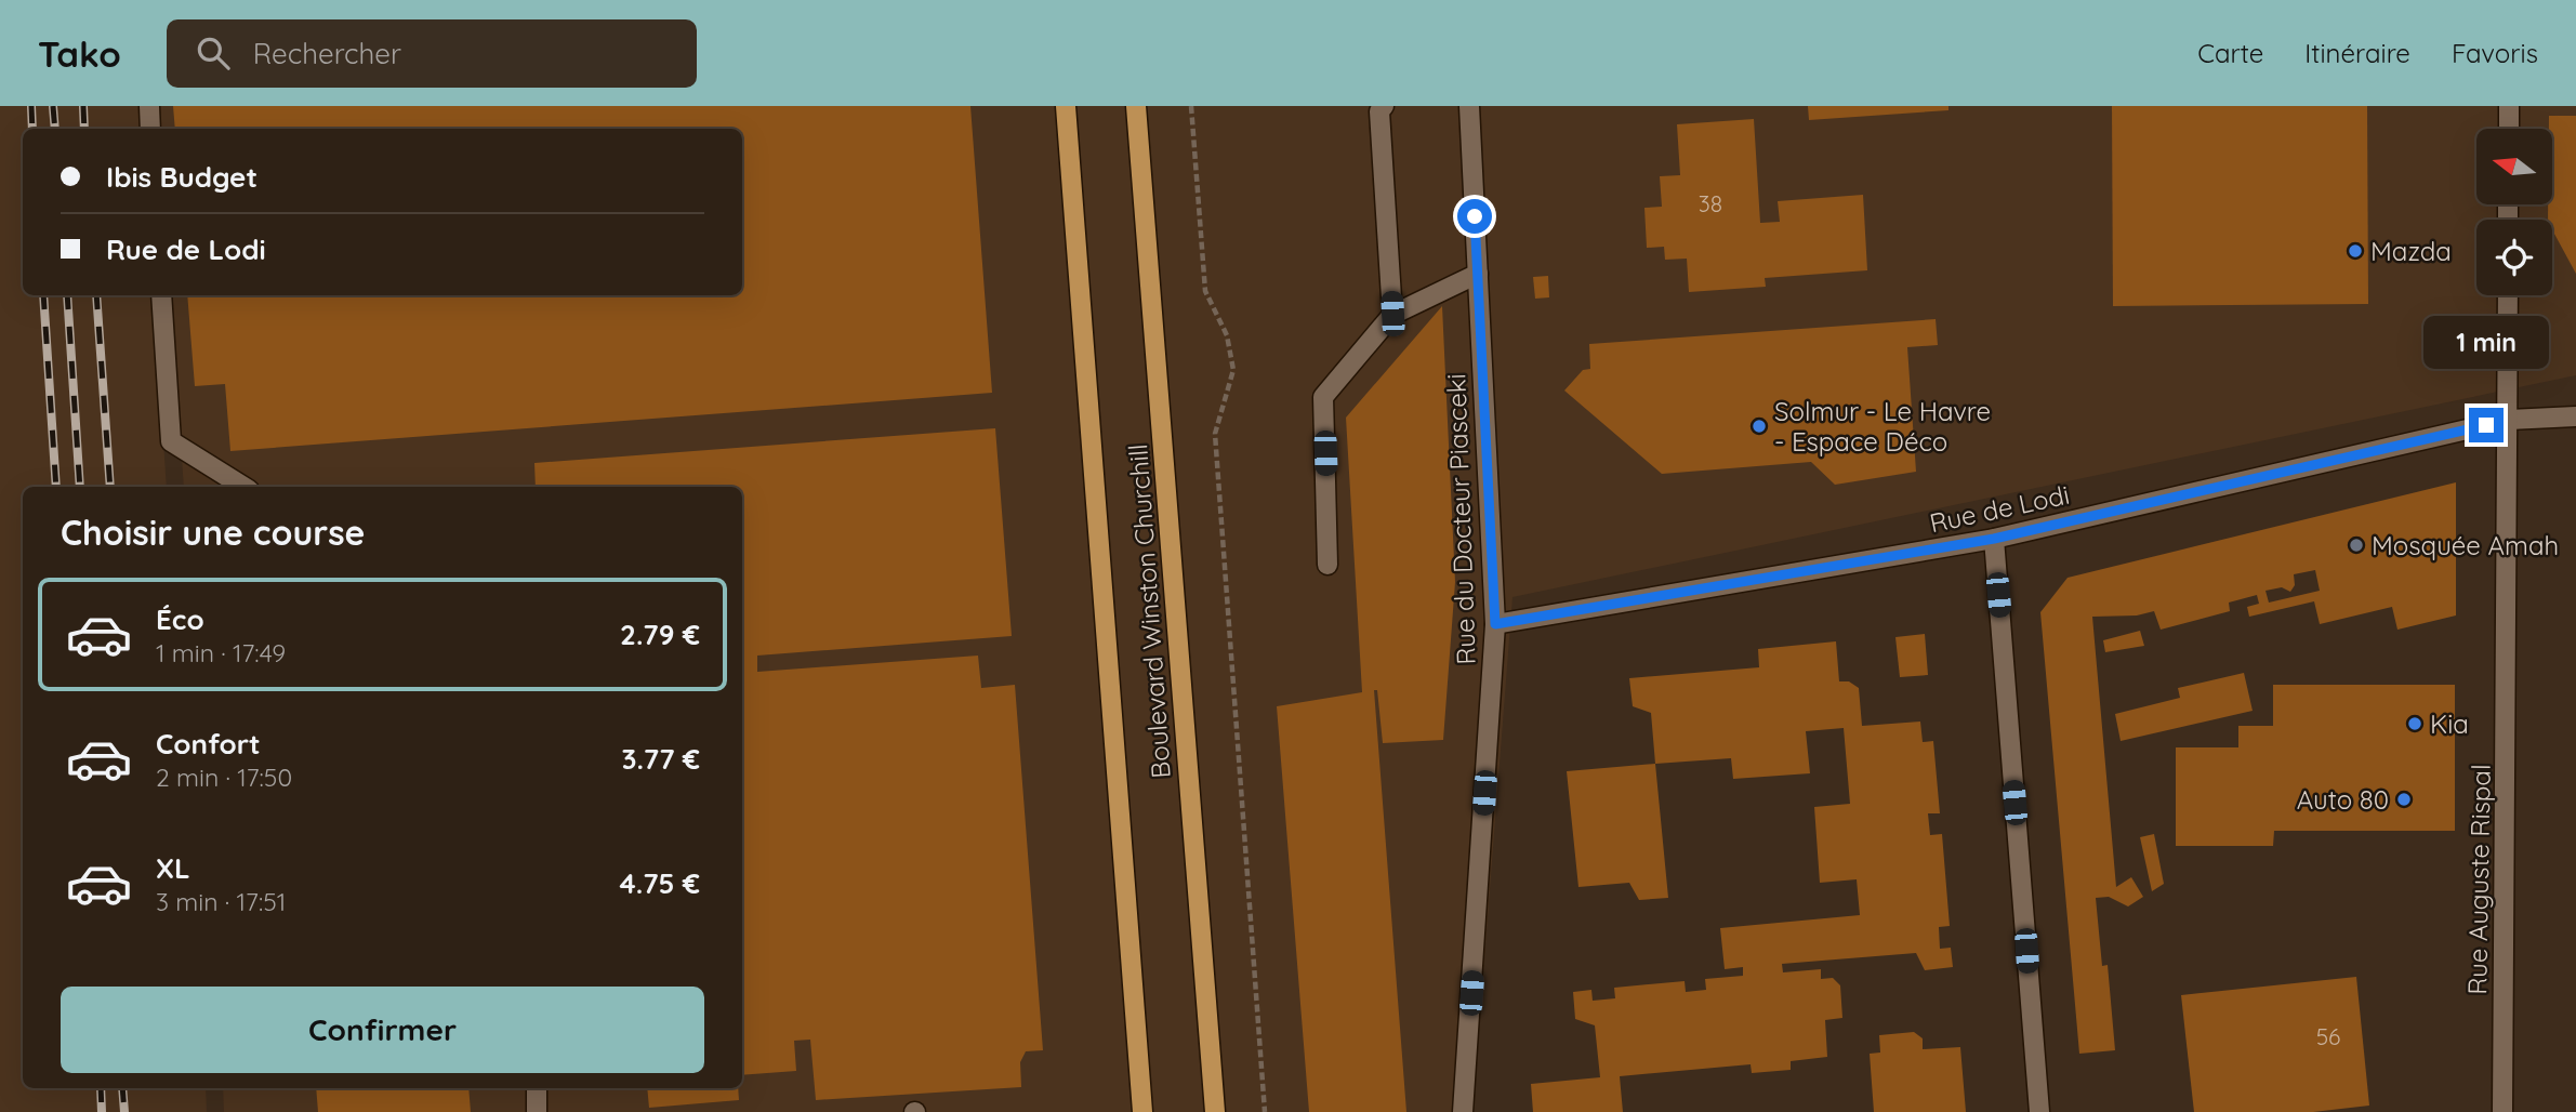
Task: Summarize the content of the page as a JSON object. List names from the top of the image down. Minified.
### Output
{"streets":{"main road":["Boulevard Winston Churchill"],"street":["Rue de Lodi","Rue du Docteur Piasceki","Rue Auguste Rispal"]},"crossings":[["Rue de Lodi","Rue du Docteur Piasceki"],["Rue de Lodi","Rue Auguste Rispal"]],"places":["Mazda","Solmur - Le Havre - Espace Déco","Mosquée Amah","Kia","Auto 80"],"house_numbers":["38","56"],"north":"left","page":{"header":"Tako","search":"Rechercher","nav":["Carte","Itinéraire","Favoris"],"banner":["Ibis Budget","Rue de Lodi"],"bubble":"1 min","heading":"Choisir une course","list":[{"name":"Éco","note":"1 min · 17:49","value":"2.79 €"},{"name":"Confort","note":"2 min · 17:50","value":"3.77 €"},{"name":"XL","note":"3 min · 17:51","value":"4.75 €"}],"buttons":"Confirmer"}}
